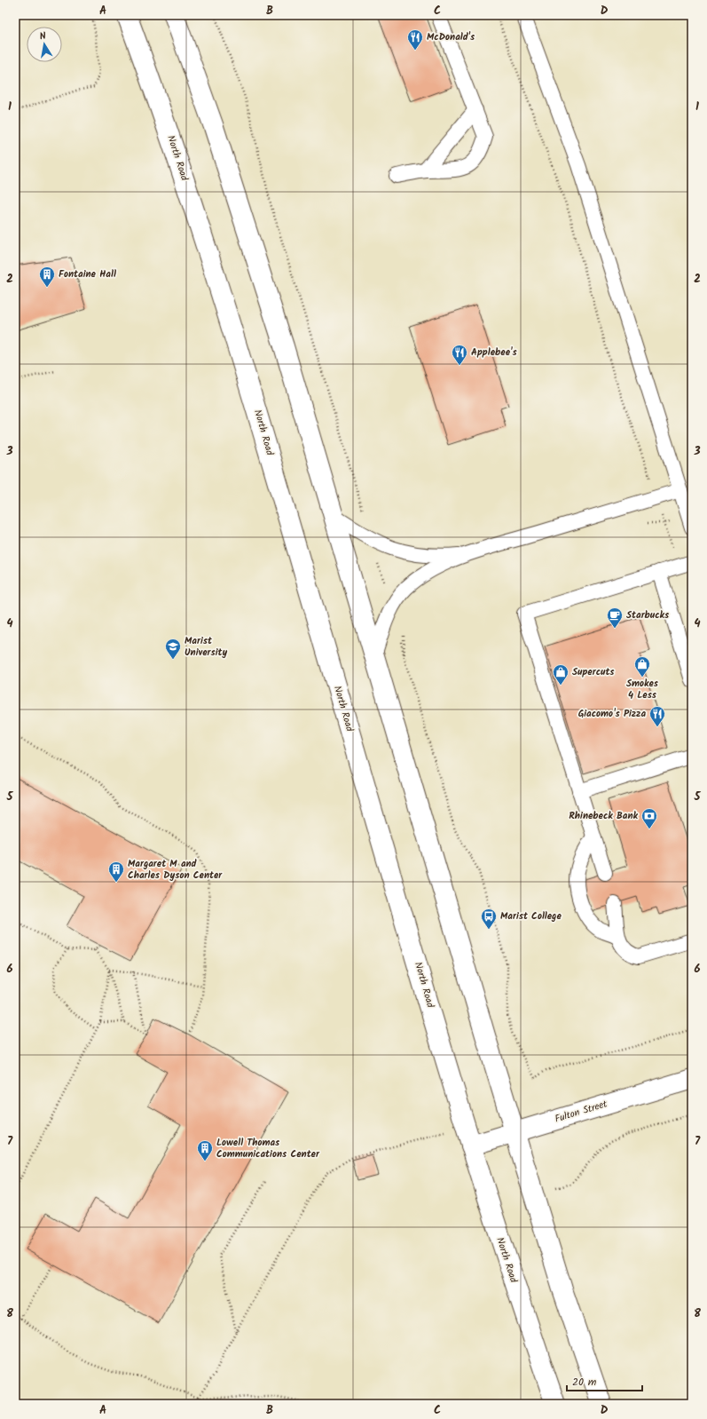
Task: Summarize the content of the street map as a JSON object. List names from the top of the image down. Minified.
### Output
{"streets":{"main road":["North Road","Fulton Street"]},"crossings":[["North Road","Fulton Street"]],"places":{"restaurant":["McDonald's","Applebee's","Giacomo's Pizza"],"building":["Fontaine Hall","Margaret M and Charles Dyson Center","Lowell Thomas Communications Center"],"cafe":["Starbucks"],"school or university":["Marist University"],"shop":["Smokes 4 Less","Supercuts"],"bank":["Rhinebeck Bank"],"bus stop":["Marist College"]},"scale_bar":"20 m","north":"top","grid":{"columns":["A","B","C","D"],"rows":["1","2","3","4","5","6","7","8"]}}
